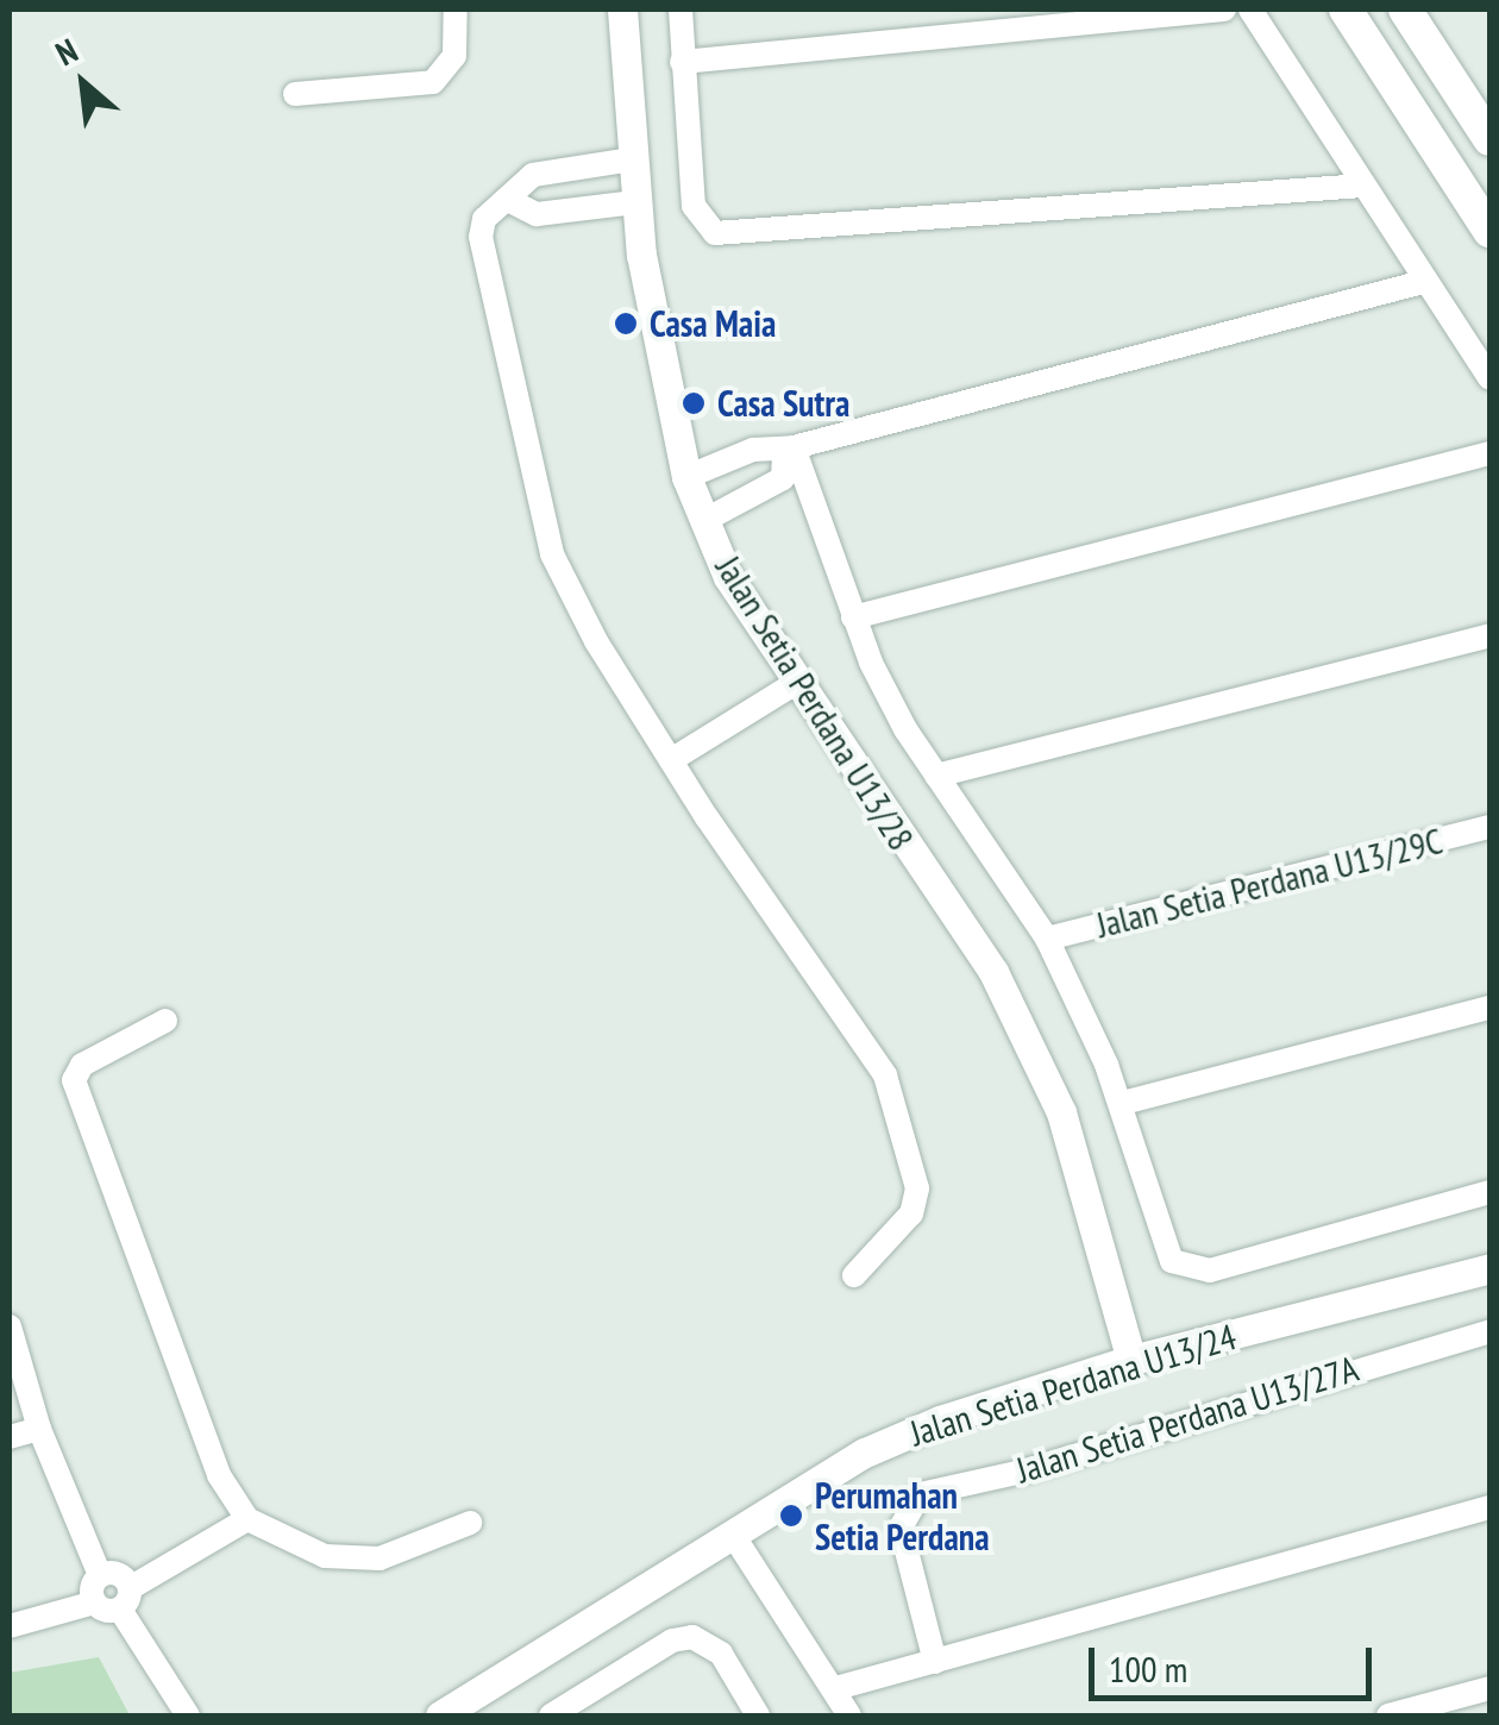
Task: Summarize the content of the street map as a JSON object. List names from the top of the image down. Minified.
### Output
{"streets":{"street":["Jalan Setia Perdana U13/28","Jalan Setia Perdana U13/29C","Jalan Setia Perdana U13/24","Jalan Setia Perdana U13/27A"]},"crossings":[["Jalan Setia Perdana U13/28","Jalan Setia Perdana U13/24"]],"places":["Casa Maia","Casa Sutra","Perumahan Setia Perdana"],"scale_bar":"100 m","north":"top left"}
